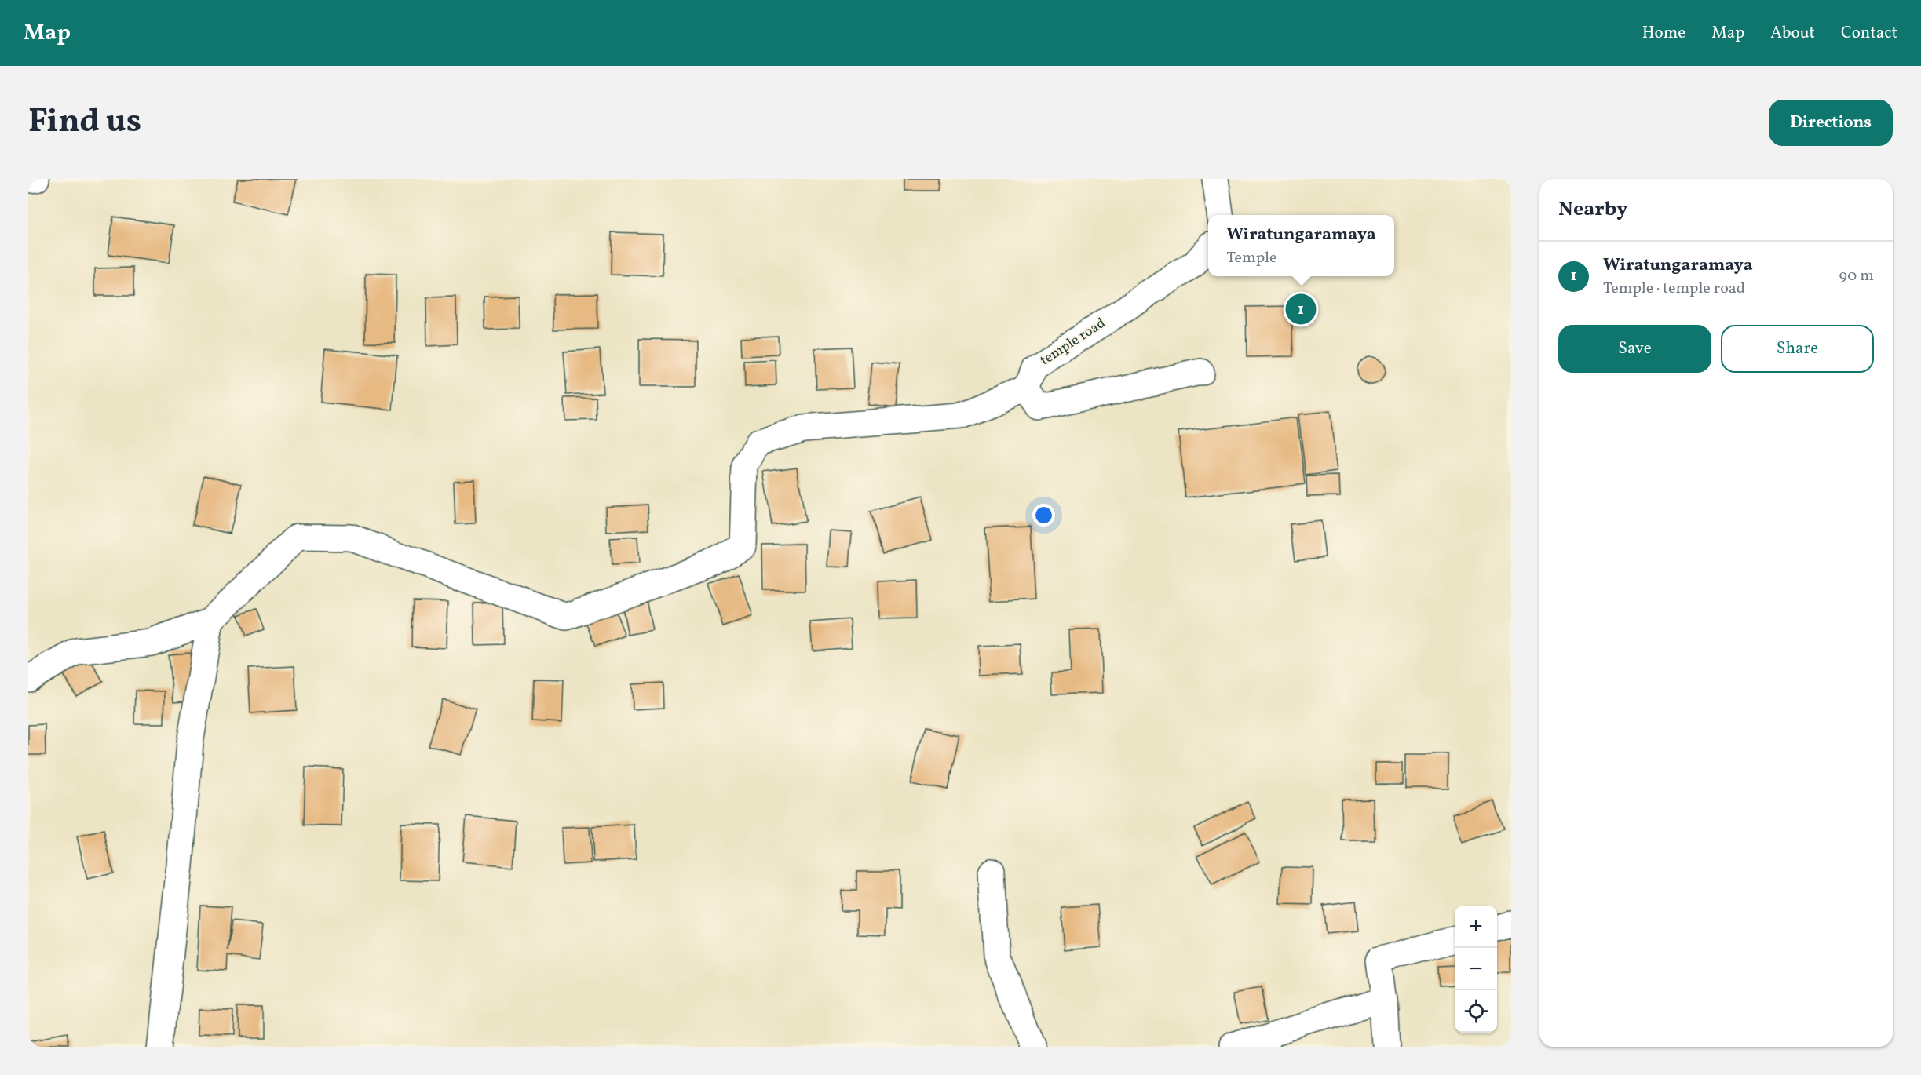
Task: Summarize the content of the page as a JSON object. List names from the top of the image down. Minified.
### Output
{"streets":{"street":["temple road"]},"page":{"header":"Map","nav":["Home","Map","About","Contact"],"title":"Find us","buttons":["Directions",["Save","Share"]],"heading":"Nearby","popup":["Wiratungaramaya","Temple"],"list":[{"mark":"1","name":"Wiratungaramaya","note":"Temple · temple road","value":"90 m"}],"pins":"1","map_buttons":["+","−"]}}
